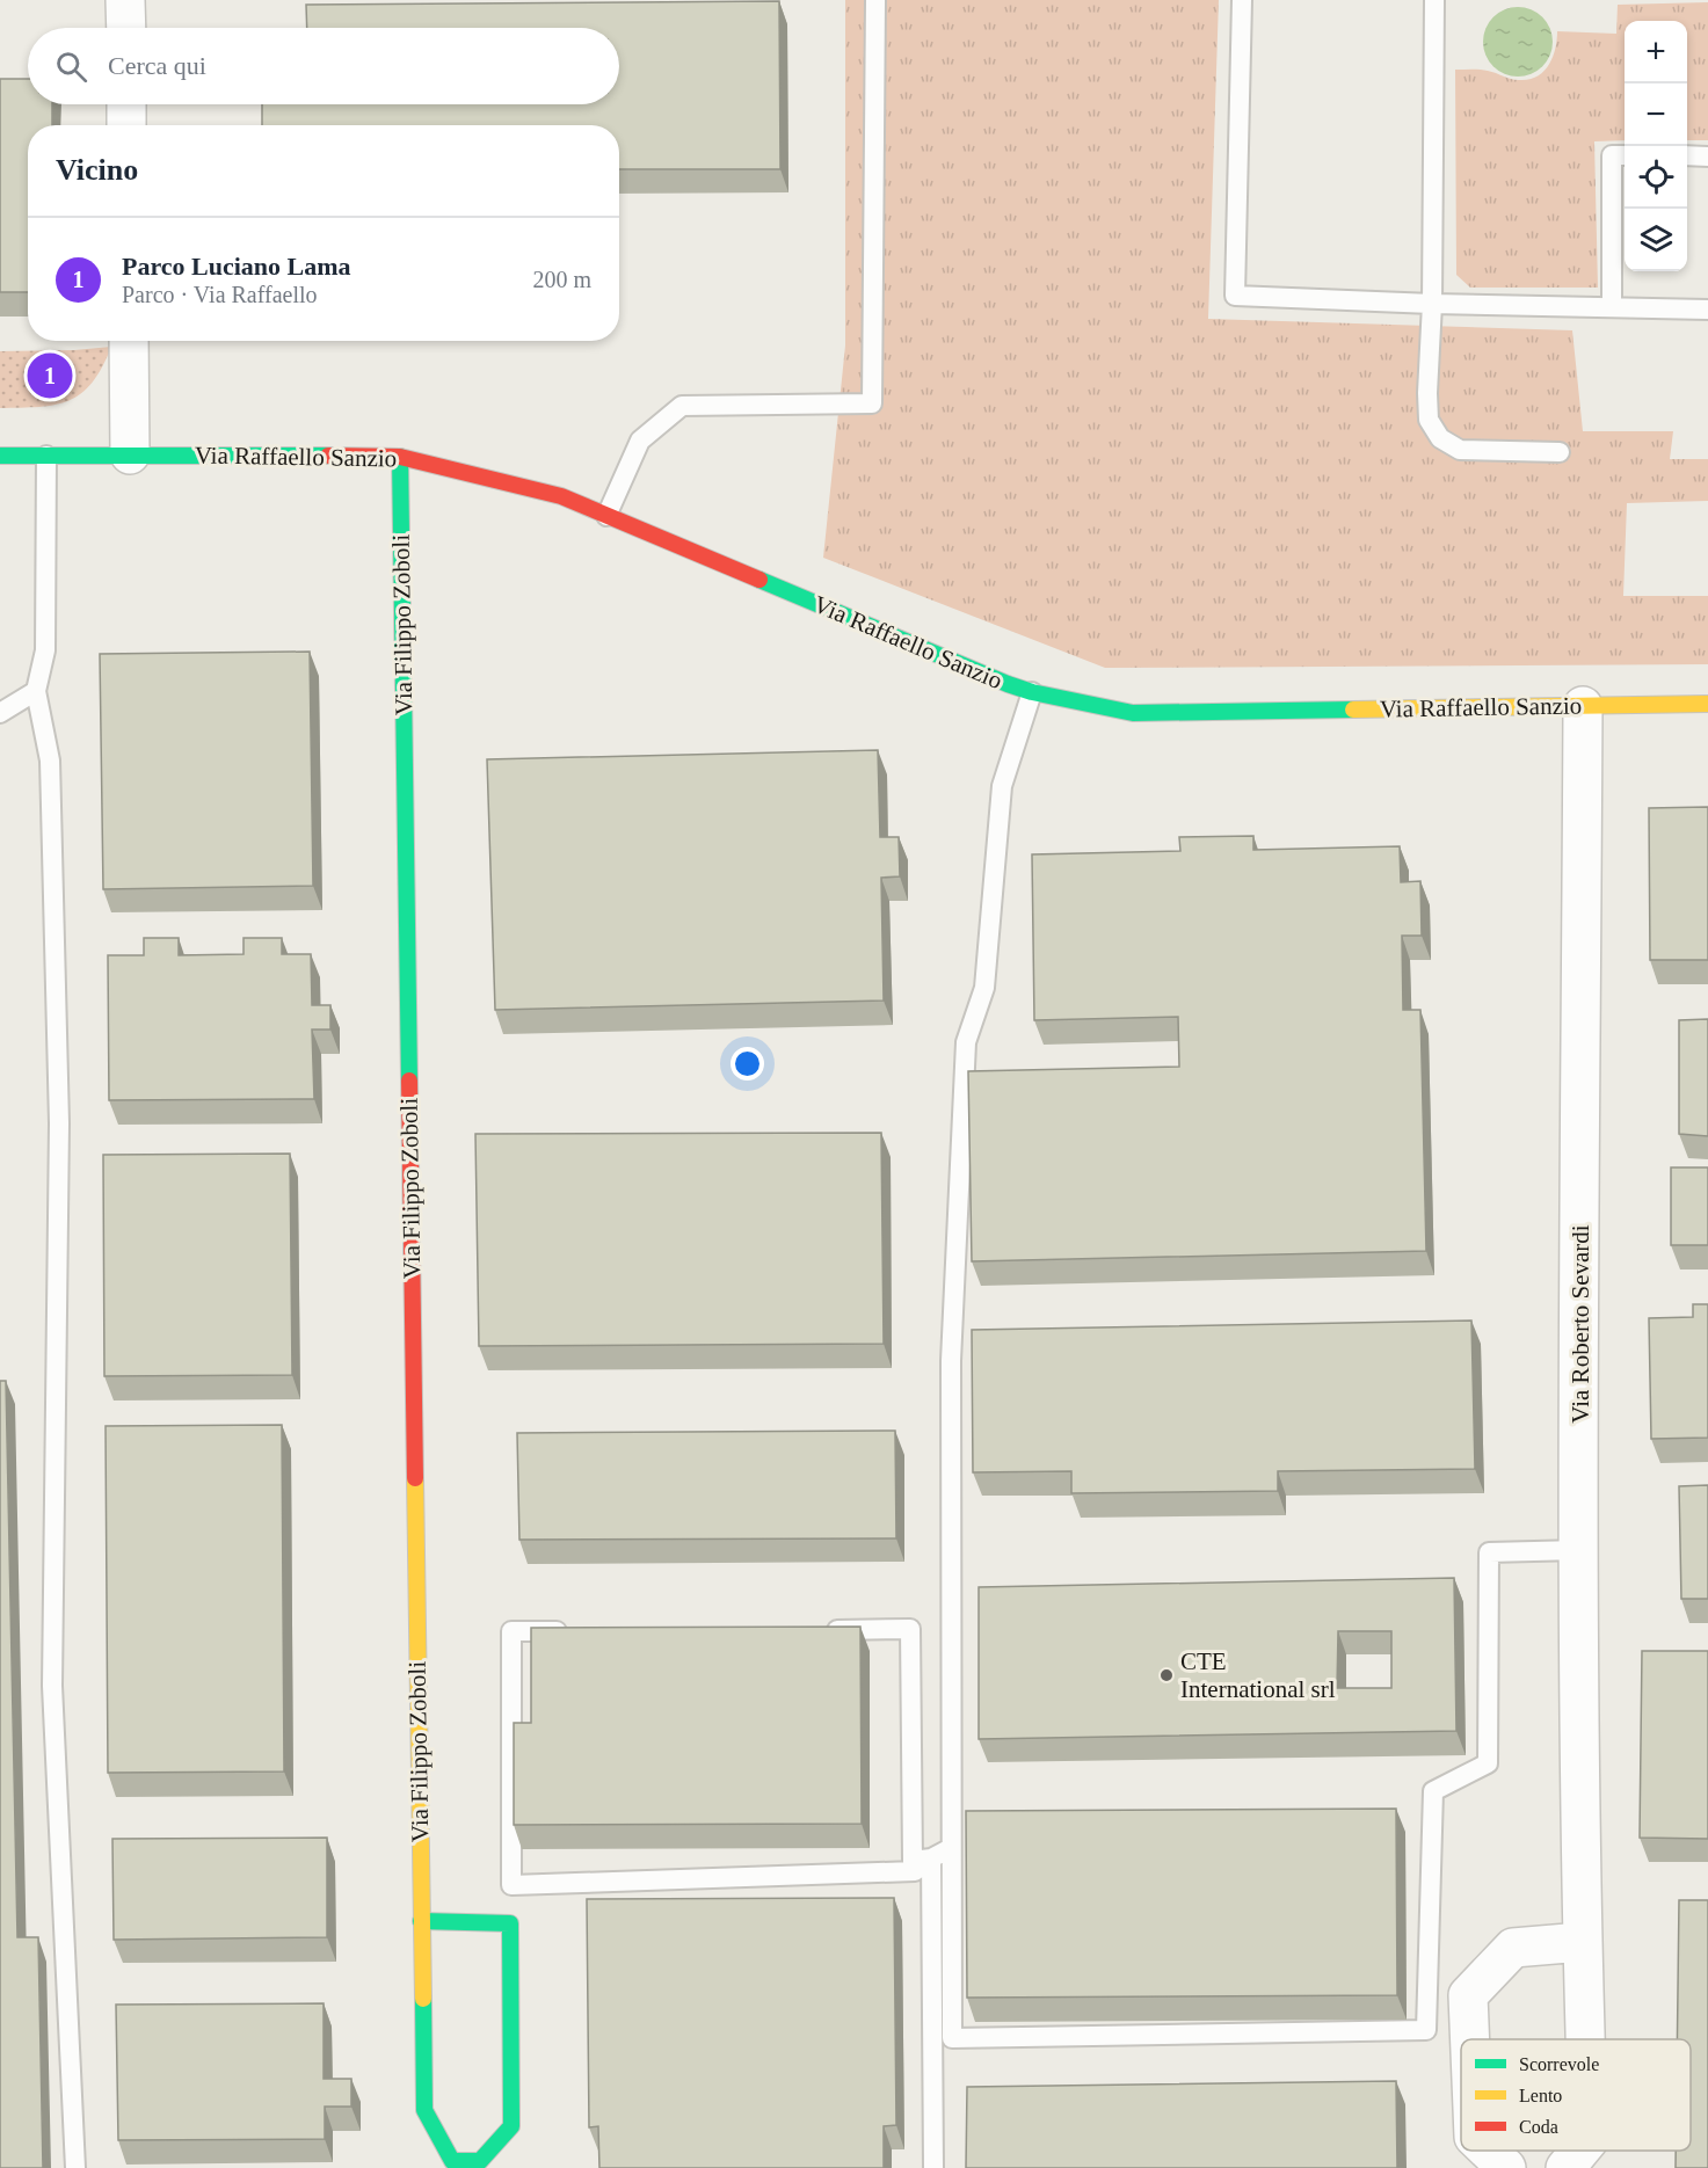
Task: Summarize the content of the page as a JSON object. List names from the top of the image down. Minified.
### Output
{"streets":{"street":["Via Raffaello Sanzio","Via Filippo Zoboli","Via Roberto Sevardi"]},"crossings":[["Via Raffaello Sanzio","Via Filippo Zoboli"],["Via Raffaello Sanzio","Via Roberto Sevardi"]],"places":["CTE International srl"],"legend":["Scorrevole","Lento","Coda"],"page":{"map_buttons":["+","−"],"search":"Cerca qui","heading":"Vicino","list":[{"mark":"1","name":"Parco Luciano Lama","note":"Parco · Via Raffaello","value":"200 m"}],"pins":"1"}}
